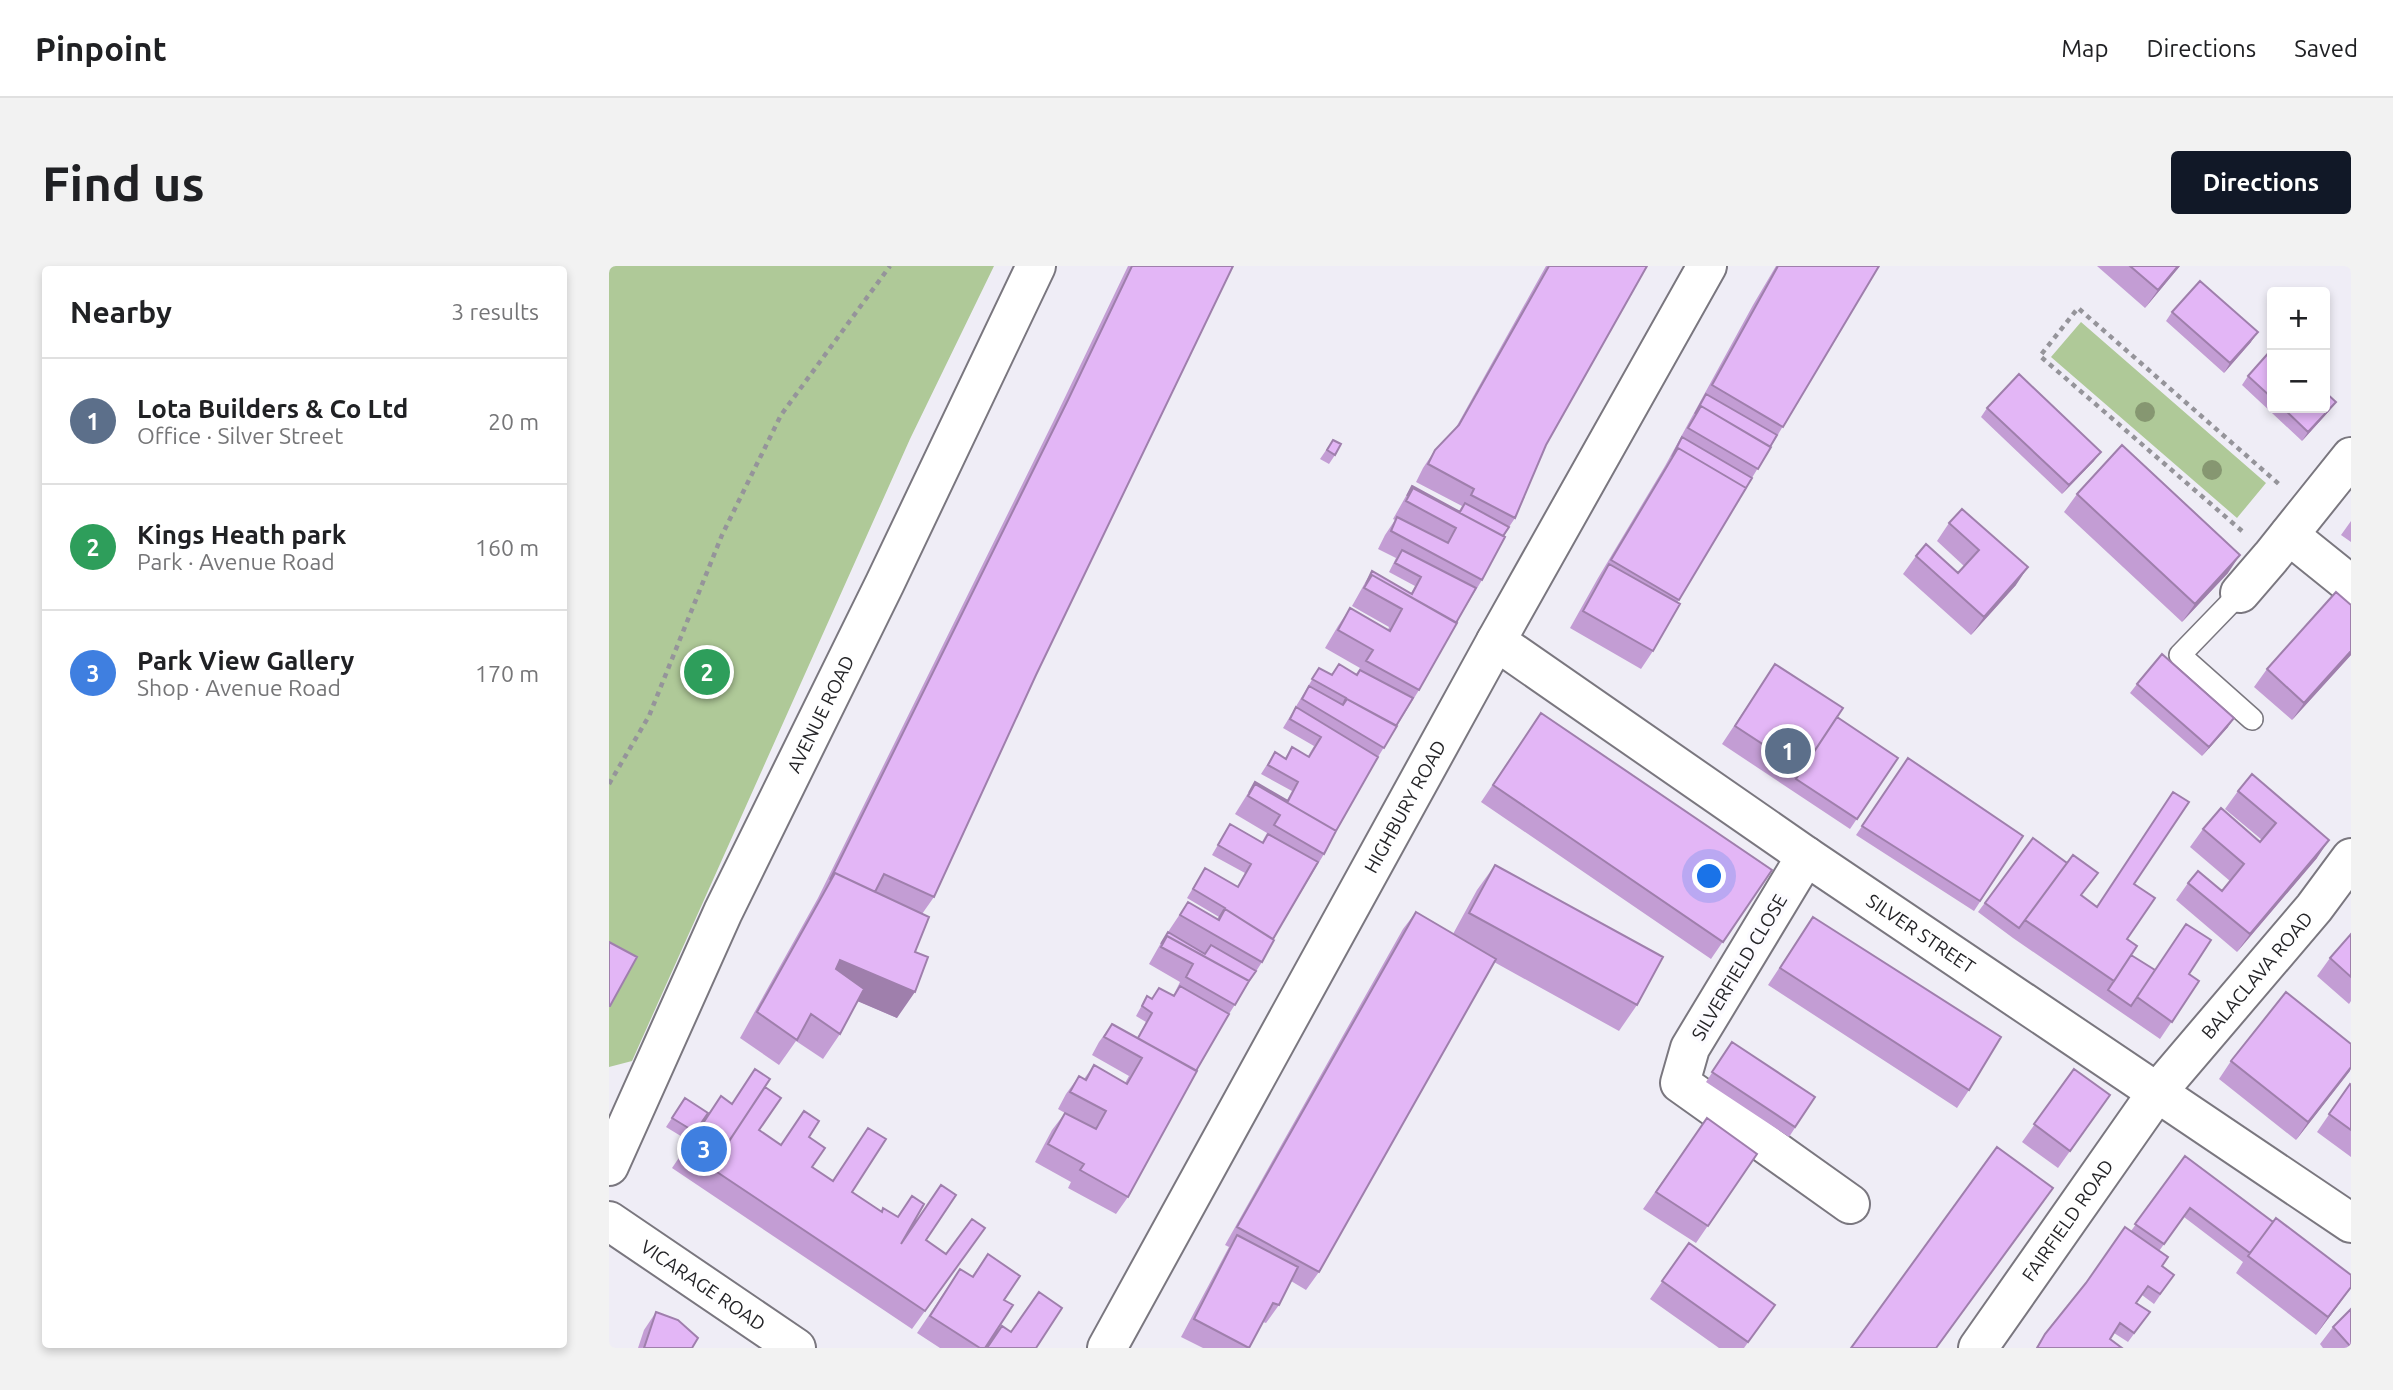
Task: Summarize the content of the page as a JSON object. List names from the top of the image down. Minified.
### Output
{"streets":{"street":["AVENUE ROAD","HIGHBURY ROAD","SILVER STREET","SILVERFIELD CLOSE","BALACLAVA ROAD","FAIRFIELD ROAD","VICARAGE ROAD"]},"crossings":[["HIGHBURY ROAD","SILVER STREET"],["SILVER STREET","SILVERFIELD CLOSE"],["SILVER STREET","BALACLAVA ROAD"],["SILVER STREET","FAIRFIELD ROAD"],["BALACLAVA ROAD","FAIRFIELD ROAD"]],"page":{"header":"Pinpoint","nav":["Map","Directions","Saved"],"buttons":"Directions","title":"Find us","heading":["Nearby","3 results"],"map_buttons":["+","−"],"list":[{"mark":"1","name":"Lota Builders & Co Ltd","note":"Office · Silver Street","value":"20 m"},{"mark":"2","name":"Kings Heath park","note":"Park · Avenue Road","value":"160 m"},{"mark":"3","name":"Park View Gallery","note":"Shop · Avenue Road","value":"170 m"}],"pins":["2","1","3"]}}
